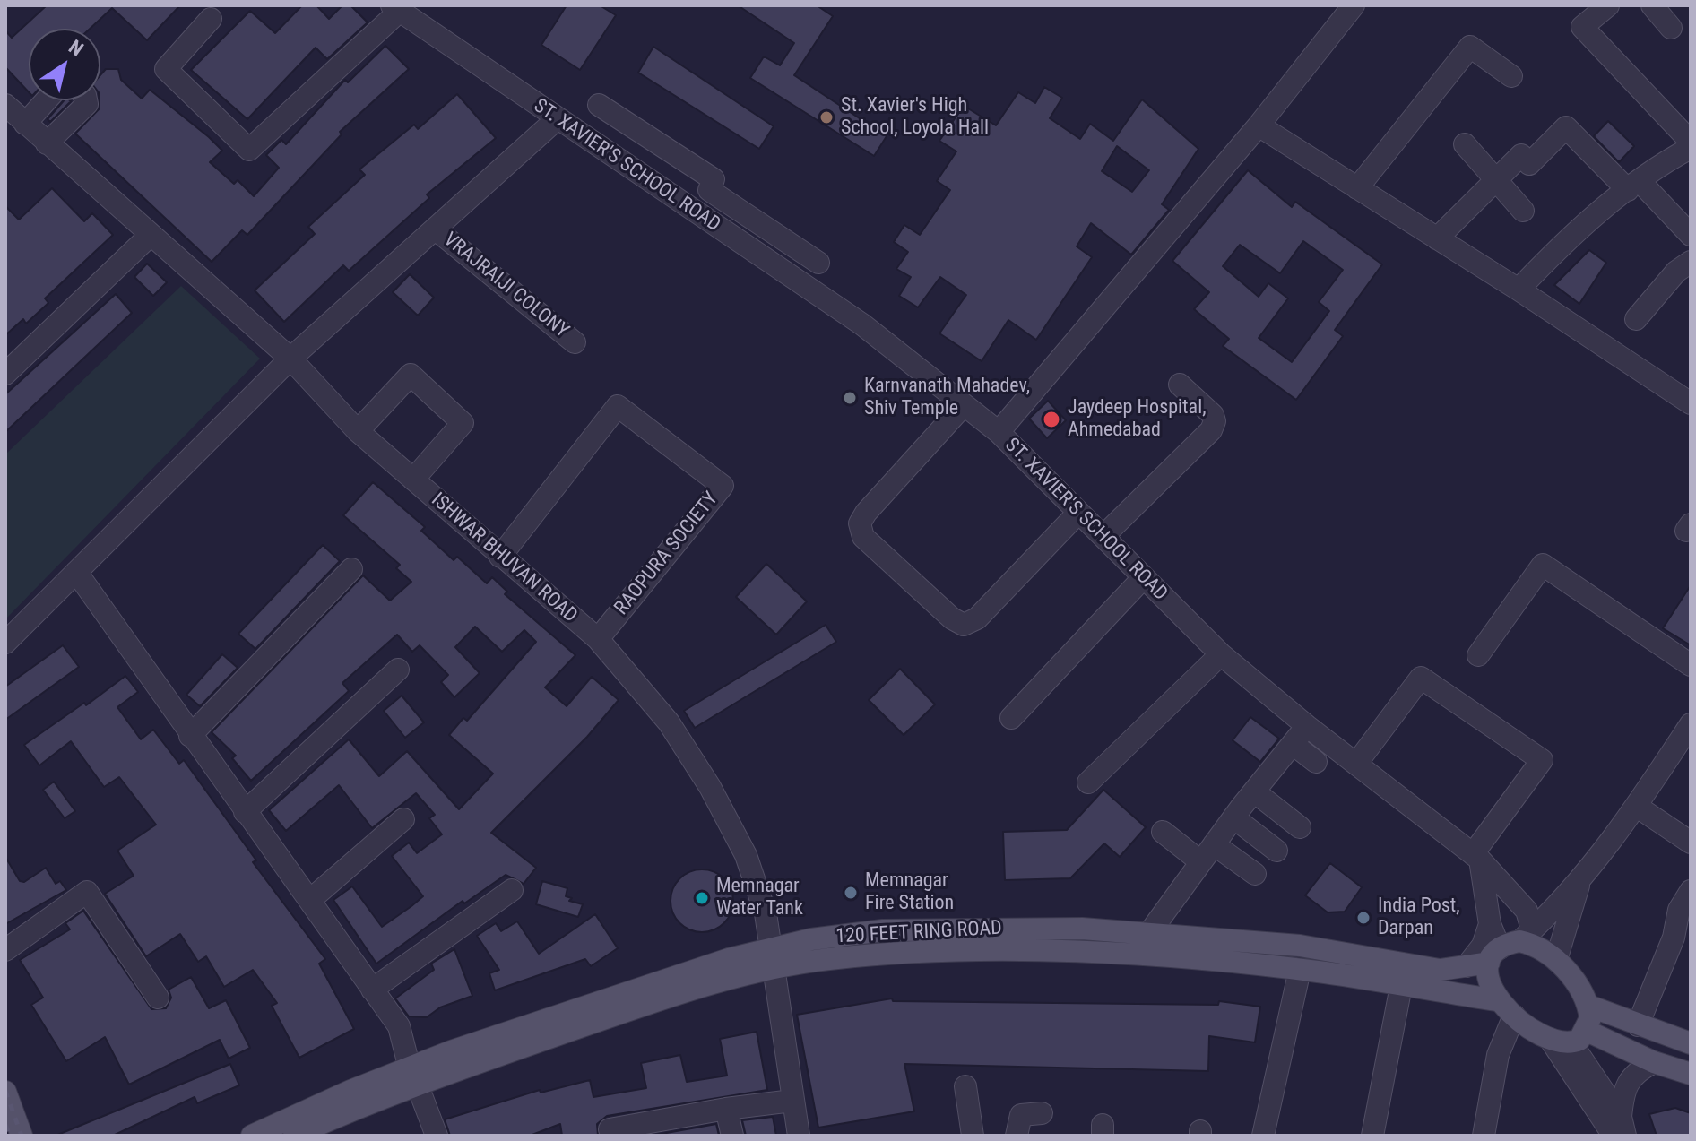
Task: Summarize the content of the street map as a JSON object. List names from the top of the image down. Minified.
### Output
{"streets":{"main road":["120 FEET RING ROAD"],"street":["ST. XAVIER'S SCHOOL ROAD","VRAJRAIJI COLONY","RAOPURA SOCIETY","ISHWAR BHUVAN ROAD"]},"crossings":[["ST. XAVIER'S SCHOOL ROAD","120 FEET RING ROAD"],["RAOPURA SOCIETY","ISHWAR BHUVAN ROAD"],["ISHWAR BHUVAN ROAD","120 FEET RING ROAD"]],"places":["St. Xavier's High School, Loyola Hall","Karnvanath Mahadev, Shiv Temple","Jaydeep Hospital, Ahmedabad","Memnagar Fire Station","Memnagar Water Tank","India Post, Darpan"],"north":"top right"}
